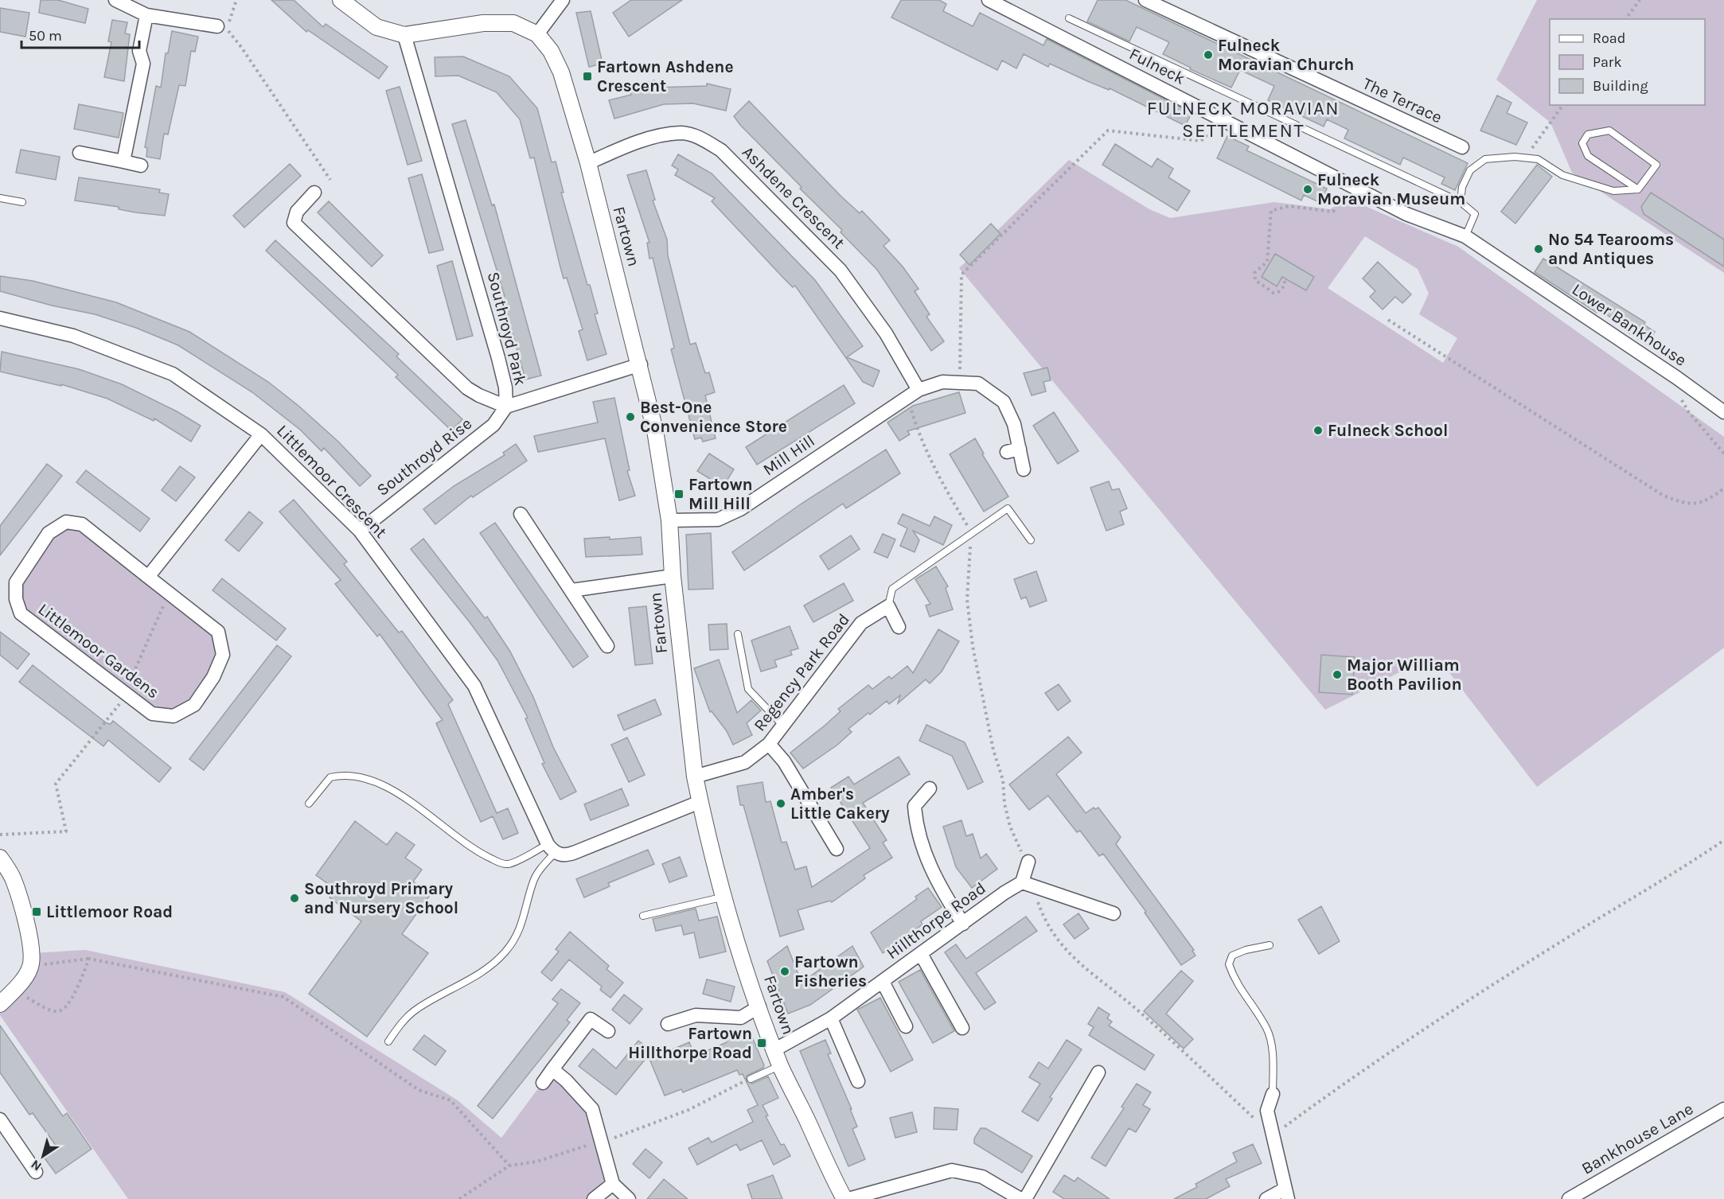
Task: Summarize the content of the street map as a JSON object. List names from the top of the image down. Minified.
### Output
{"streets":{"street":["Fulneck","The Terrace","Ashdene Crescent","Fartown","Lower Bankhouse","Southroyd Park","Mill Hill","Southroyd Rise","Littlemoor Crescent","Littlemoor Gardens","Regency Park Road","Hillthorpe Road","Bankhouse Lane"]},"crossings":[["Fulneck","Lower Bankhouse"],["Ashdene Crescent","Fartown"],["Ashdene Crescent","Mill Hill"],["Fartown","Mill Hill"],["Fartown","Regency Park Road"],["Fartown","Hillthorpe Road"],["Southroyd Park","Southroyd Rise"],["Southroyd Rise","Littlemoor Crescent"]],"districts":["FULNECK MORAVIAN SETTLEMENT"],"places":{"other":["Fulneck Moravian Church","Fulneck Moravian Museum","No 54 Tearooms and Antiques","Best-One Convenience Store","Fulneck School","Major William Booth Pavilion","Amber's Little Cakery","Southroyd Primary and Nursery School","Fartown Fisheries"],"transit":["Fartown Ashdene Crescent","Fartown Mill Hill","Littlemoor Road","Fartown Hillthorpe Road"]},"legend":["Road","Park","Building"],"scale_bar":"50 m","north":"bottom left"}
